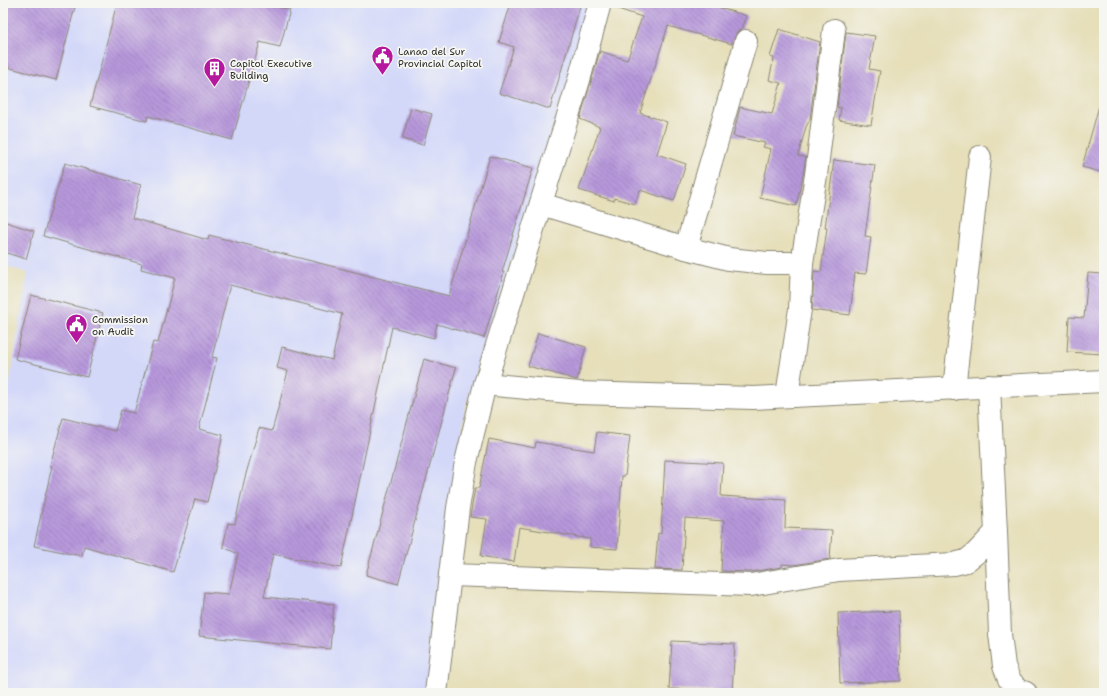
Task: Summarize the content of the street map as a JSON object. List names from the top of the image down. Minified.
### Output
{"places":{"public building":["Lanao del Sur Provincial Capitol","Commission on Audit"],"building":["Capitol Executive Building"]}}
